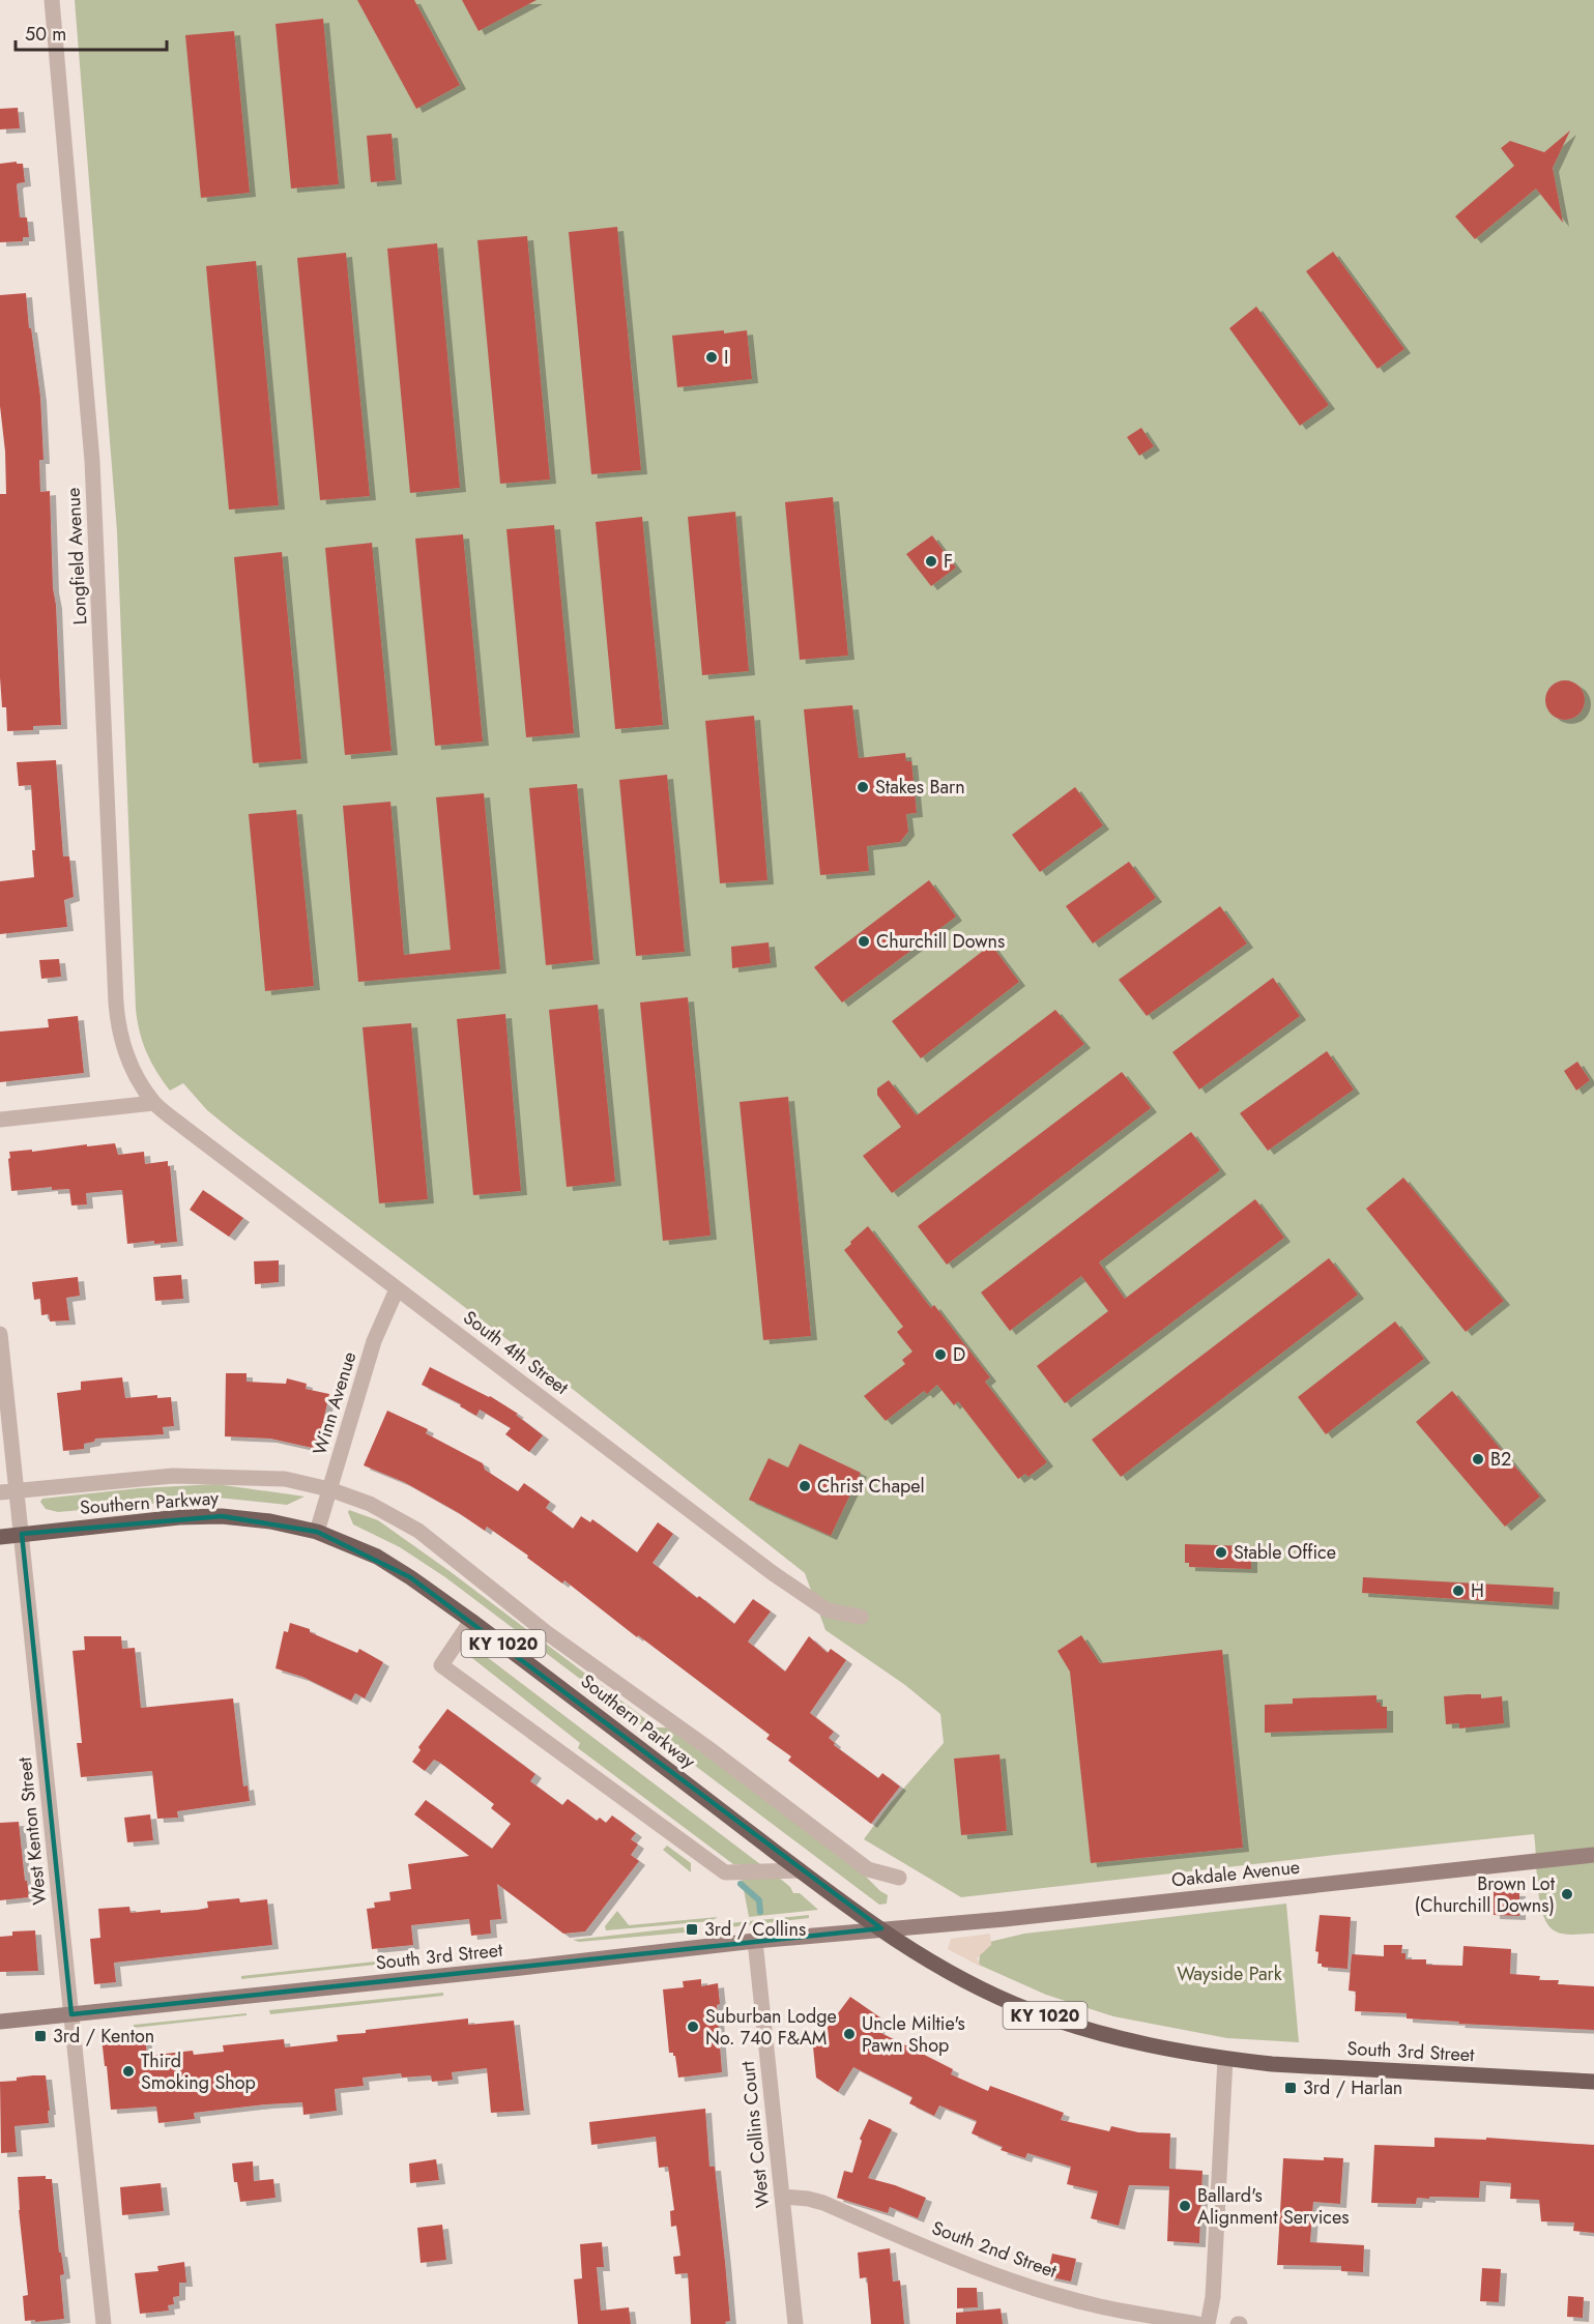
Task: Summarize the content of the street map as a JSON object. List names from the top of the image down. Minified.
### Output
{"streets":{"main road":["Southern Parkway","KY 1020","Oakdale Avenue","South 3rd Street"],"street":["Longfield Avenue","South 4th Street","Winn Avenue","West Kenton Street","West Collins Court","South 2nd Street"]},"crossings":[["Longfield Avenue","South 4th Street"],["South 4th Street","Winn Avenue"],["Winn Avenue","Southern Parkway"],["Southern Parkway","West Kenton Street"],["Southern Parkway","Oakdale Avenue"],["Southern Parkway","South 3rd Street"],["West Kenton Street","South 3rd Street"],["Oakdale Avenue","South 3rd Street"],["South 3rd Street","West Collins Court"],["West Collins Court","South 2nd Street"]],"parks":["Wayside Park"],"places":{"other":["I","F","Stakes Barn","Churchill Downs","D","B2","Christ Chapel","Stable Office","H","Brown Lot (Churchill Downs)","Suburban Lodge No. 740 F&AM","Uncle Miltie's Pawn Shop","Third Smoking Shop","Ballard's Alignment Services"],"transit":["3rd / Collins","3rd / Kenton","3rd / Harlan"]},"scale_bar":"50 m"}
